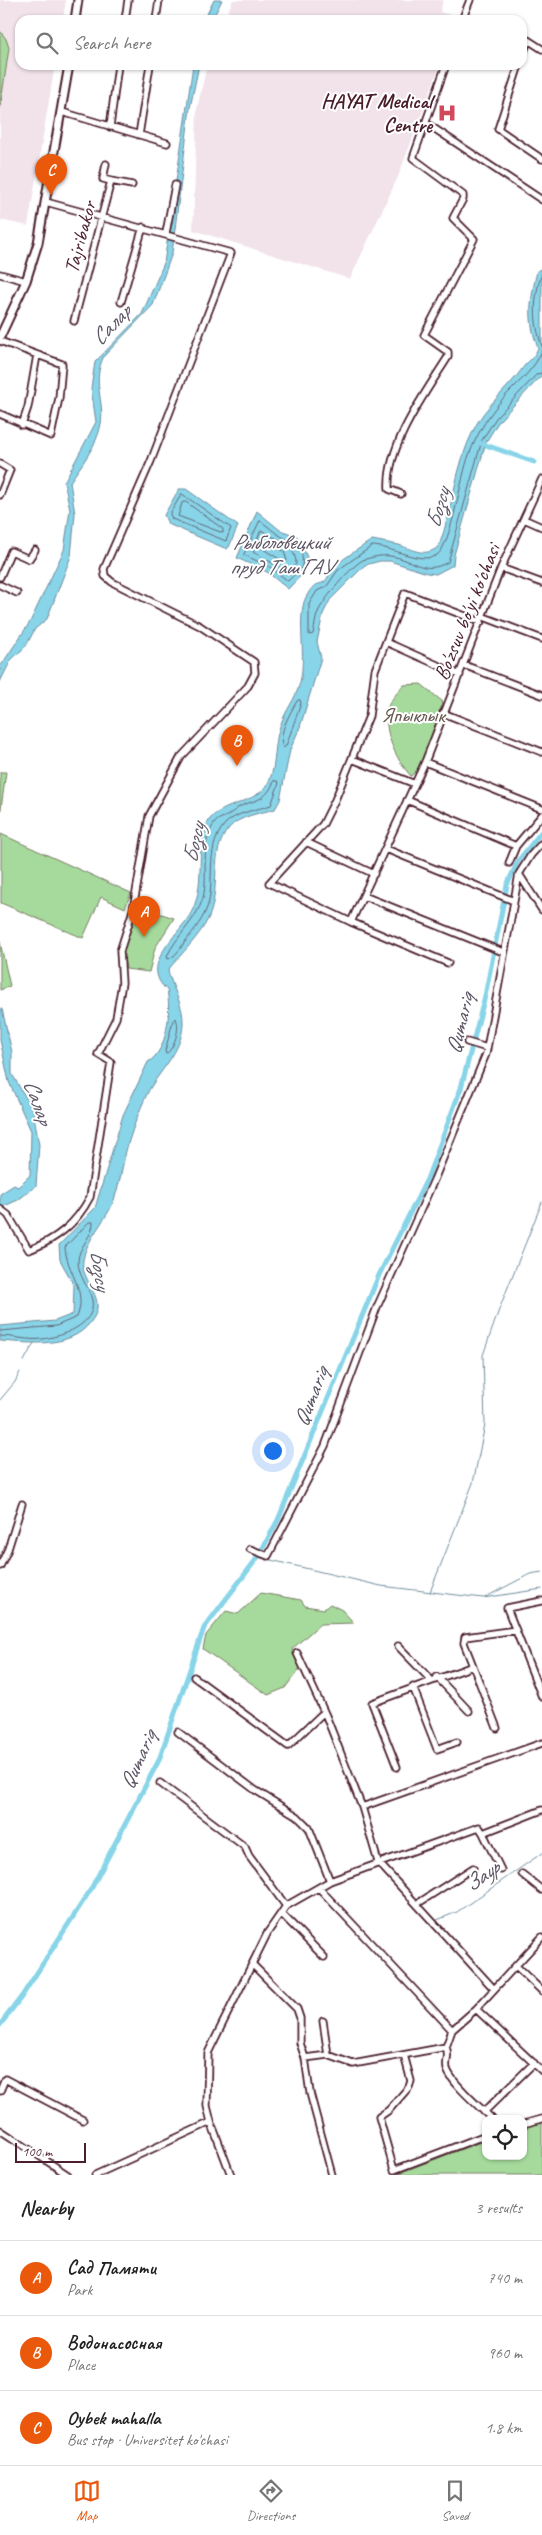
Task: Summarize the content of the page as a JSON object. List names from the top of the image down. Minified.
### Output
{"streets":{"street":["Tajribakor","Bo'zsuv bo'yi ko'chasi"]},"water":["Салар","Бозсу","Рыболовецкий пруд ТашГАУ","Qumariq","Заур"],"parks":["Япыклык"],"places":{"hospital":["HAYAT Medical Centre"]},"scale_bar":"100 m","page":{"search":"Search here","pins":["C","B","A"],"scale":"100 m","heading":["Nearby","3 results"],"list":[{"mark":"A","name":"Сад Памяти","note":"Park","value":"740 m"},{"mark":"B","name":"Водонасосная","note":"Place","value":"960 m"},{"mark":"C","name":"Oybek mahalla","note":"Bus stop · Universitet ko'chasi","value":"1.8 km"}],"nav":["Map","Directions","Saved"]}}
